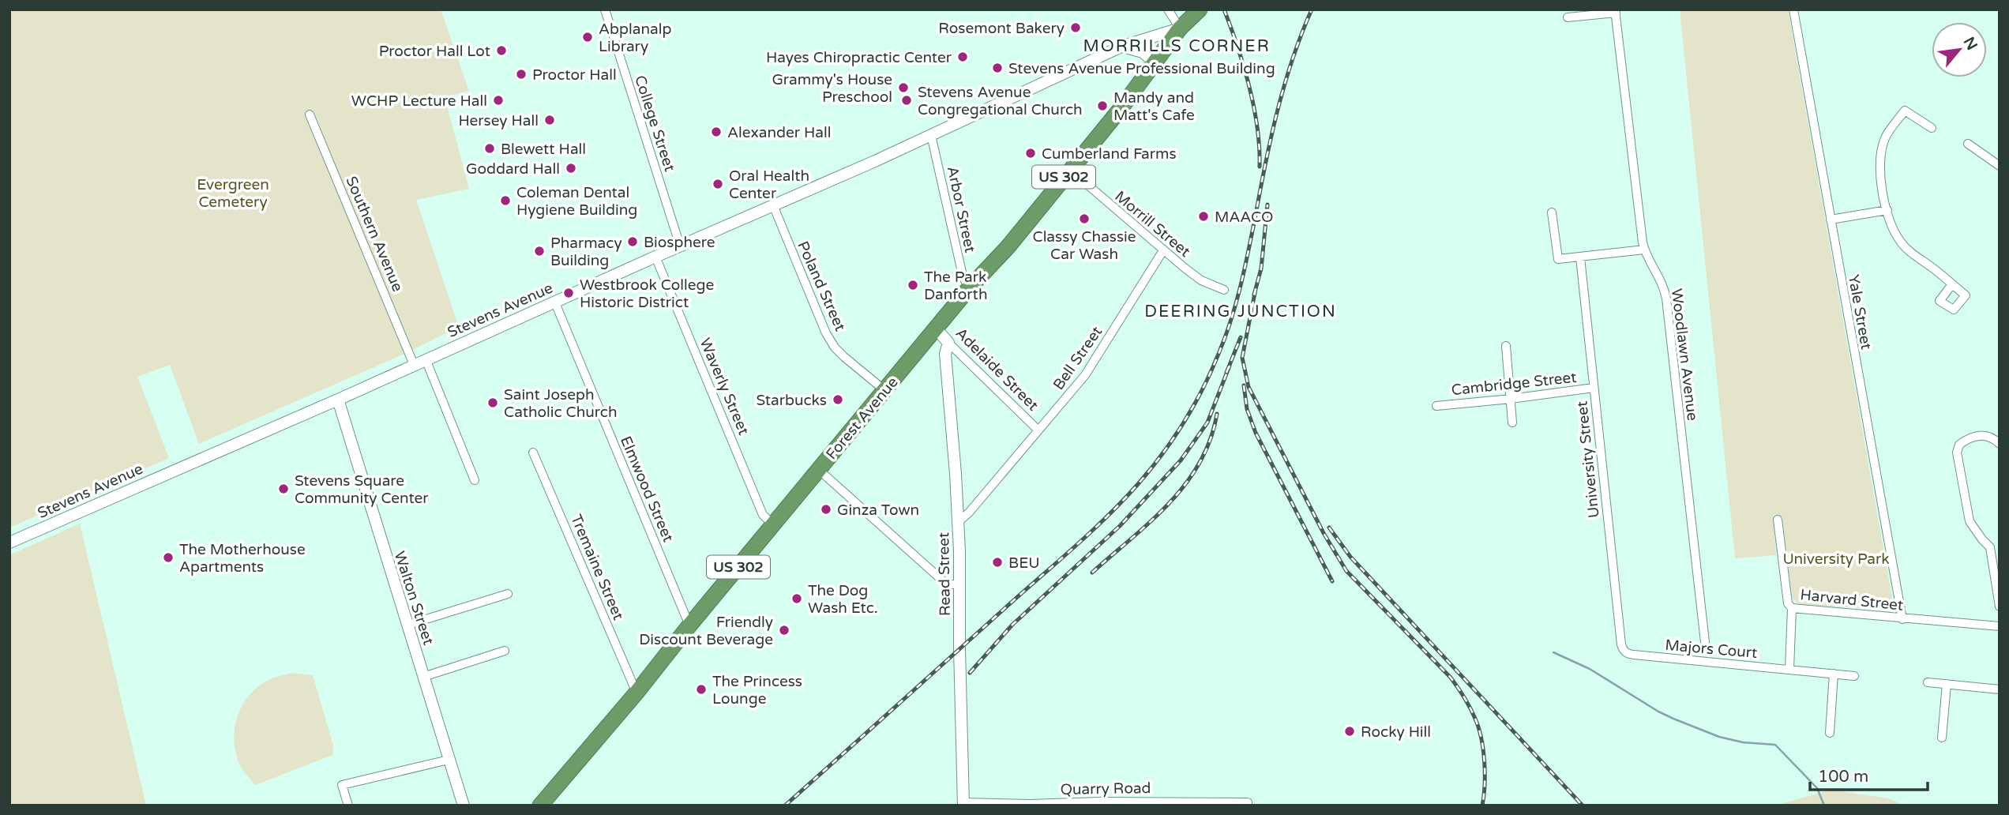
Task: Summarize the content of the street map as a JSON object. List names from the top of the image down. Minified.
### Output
{"streets":{"highway":["US 302","Forest Avenue"],"main road":["Stevens Avenue","Adelaide Street","Read Street","Walton Street"],"street":["College Street","Arbor Street","Morrill Street","Southern Avenue","Poland Street","Yale Street","Woodlawn Avenue","Bell Street","Cambridge Street","Waverly Street","University Street","Elmwood Street","Tremaine Street","Harvard Street","Majors Court","Quarry Road"]},"crossings":[["College Street","Stevens Avenue"],["US 302","Stevens Avenue"],["US 302","Forest Avenue"],["Arbor Street","Stevens Avenue"],["Arbor Street","Forest Avenue"],["Morrill Street","Bell Street"],["Morrill Street","Forest Avenue"],["Southern Avenue","Stevens Avenue"],["Poland Street","Stevens Avenue"],["Poland Street","Forest Avenue"],["Stevens Avenue","Waverly Street"],["Stevens Avenue","Forest Avenue"],["Stevens Avenue","Elmwood Street"],["Stevens Avenue","Walton Street"],["Yale Street","Harvard Street"],["Bell Street","Adelaide Street"],["Bell Street","Read Street"],["Adelaide Street","Forest Avenue"],["Adelaide Street","Read Street"],["Cambridge Street","University Street"],["Waverly Street","Forest Avenue"],["Forest Avenue","Elmwood Street"],["Forest Avenue","Tremaine Street"],["University Street","Majors Court"],["Read Street","Quarry Road"]],"districts":["MORRILLS CORNER","DEERING JUNCTION"],"parks":["Evergreen Cemetery","University Park"],"places":["Rosemont Bakery","Abplanalp Library","Proctor Hall Lot","Hayes Chiropractic Center","Stevens Avenue Professional Building","Proctor Hall","Grammy's House Preschool","WCHP Lecture Hall","Stevens Avenue Congregational Church","Mandy and Matt's Cafe","Hersey Hall","Alexander Hall","Blewett Hall","Cumberland Farms","Goddard Hall","Oral Health Center","Coleman Dental Hygiene Building","MAACO","Classy Chassie Car Wash","Biosphere","Pharmacy Building","The Park Danforth","Westbrook College Historic District","Starbucks","Saint Joseph Catholic Church","Stevens Square Community Center","Ginza Town","The Motherhouse Apartments","BEU","The Dog Wash Etc.","Friendly Discount Beverage","The Princess Lounge","Rocky Hill"],"scale_bar":"100 m","north":"top right"}
